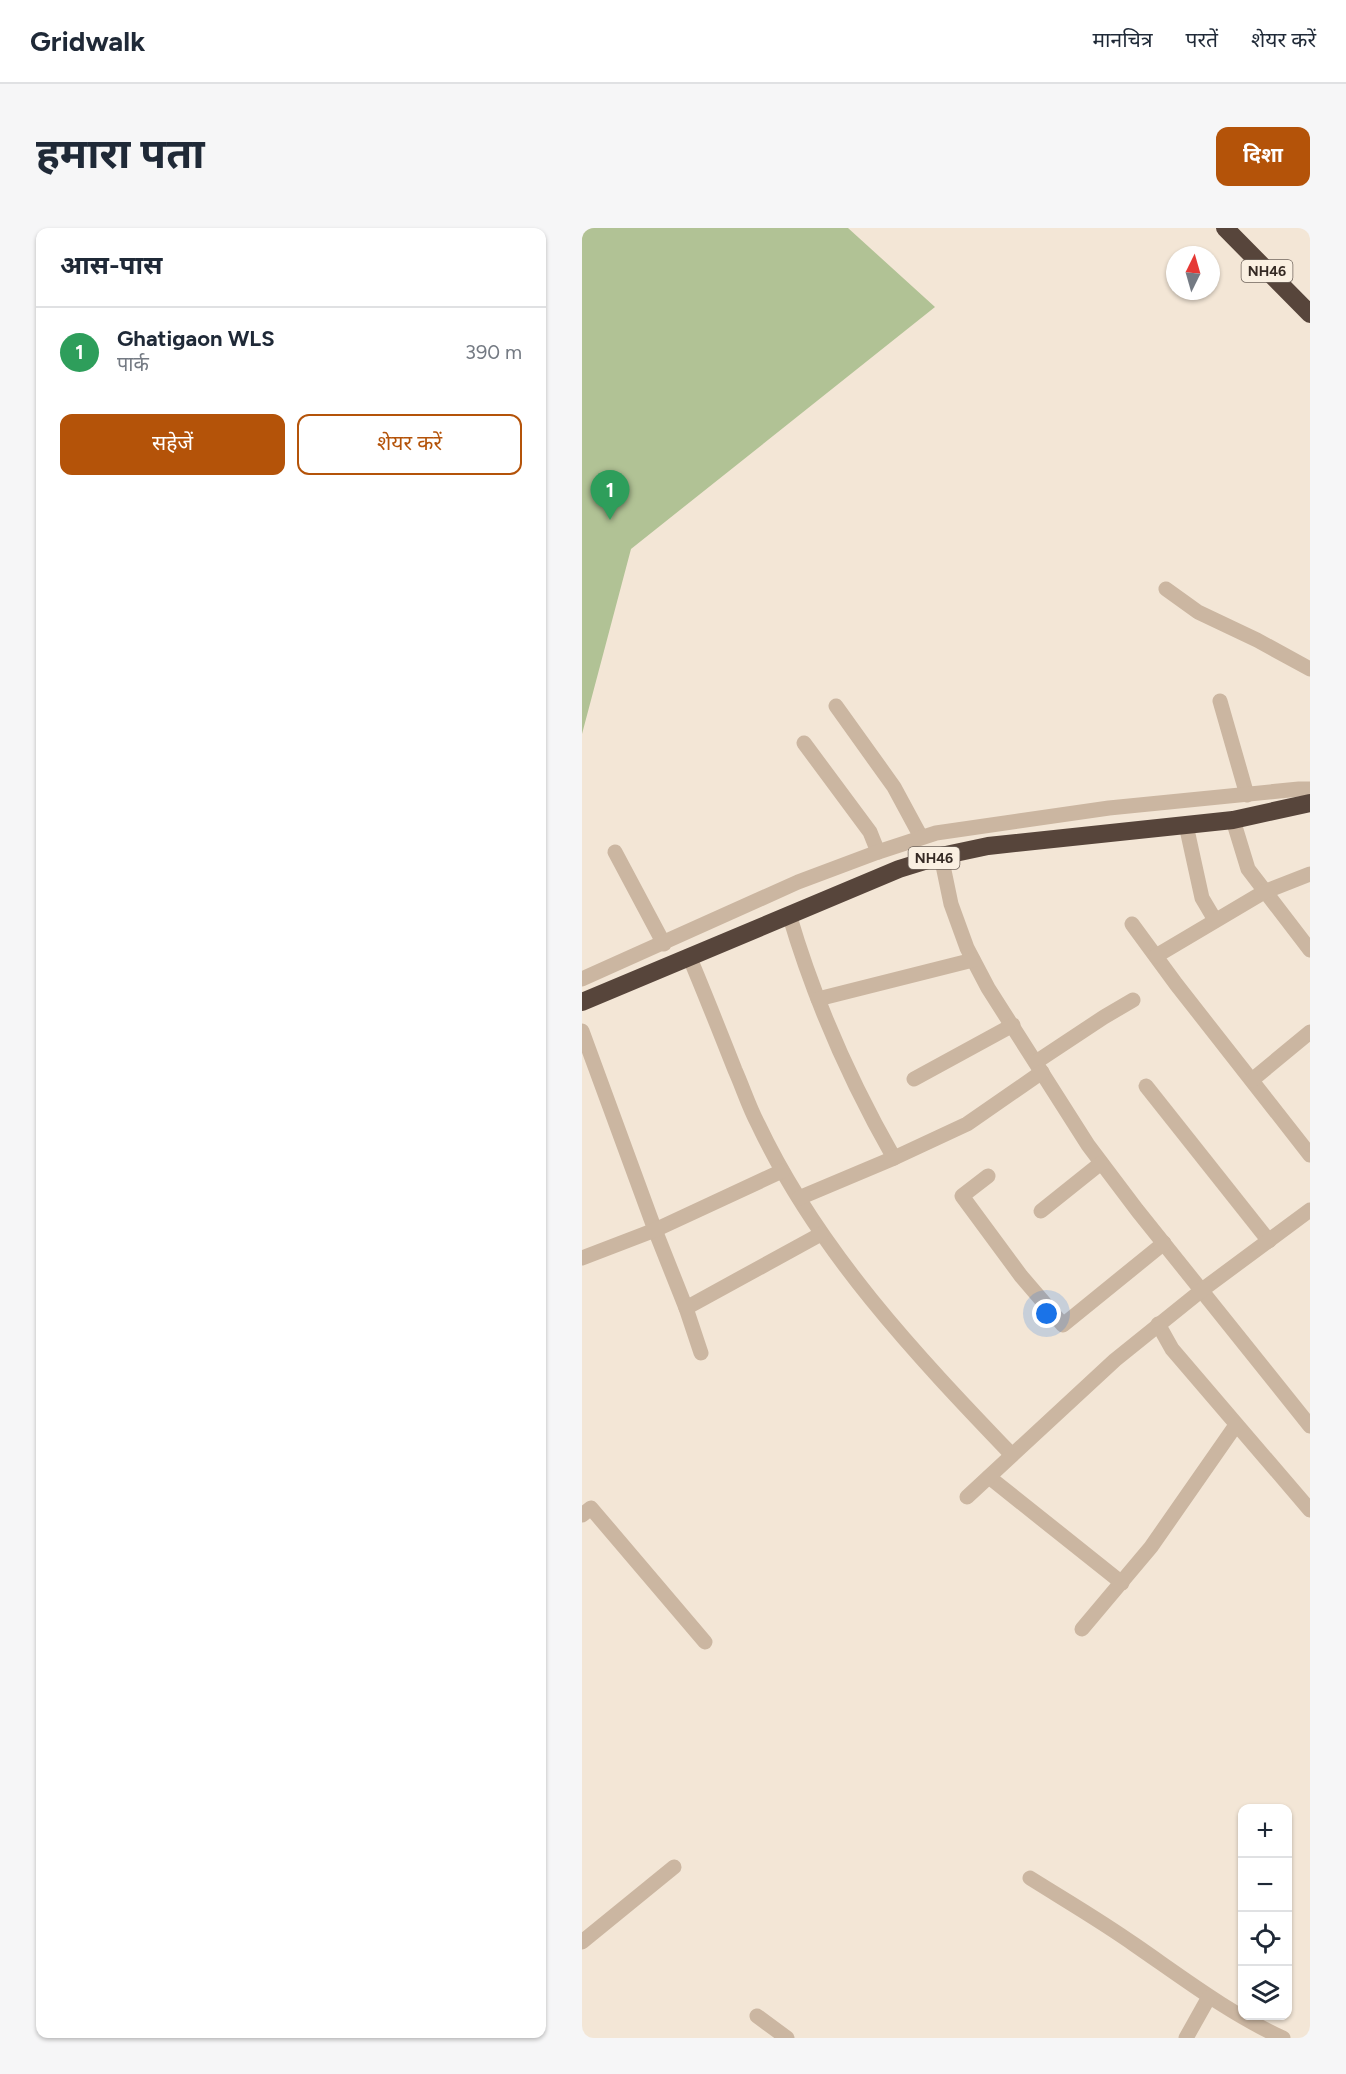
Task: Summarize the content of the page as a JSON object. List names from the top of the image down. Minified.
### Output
{"streets":{"highway":["NH46"]},"north":"top","page":{"header":"Gridwalk","nav":["मानचित्र","परतें","शेयर करें"],"buttons":["दिशा",["सहेजें","शेयर करें"]],"title":"हमारा पता","heading":"आस-पास","list":[{"mark":"1","name":"Ghatigaon WLS","note":"पार्क","value":"390 m"}],"pins":"1","map_buttons":["+","−"]}}
